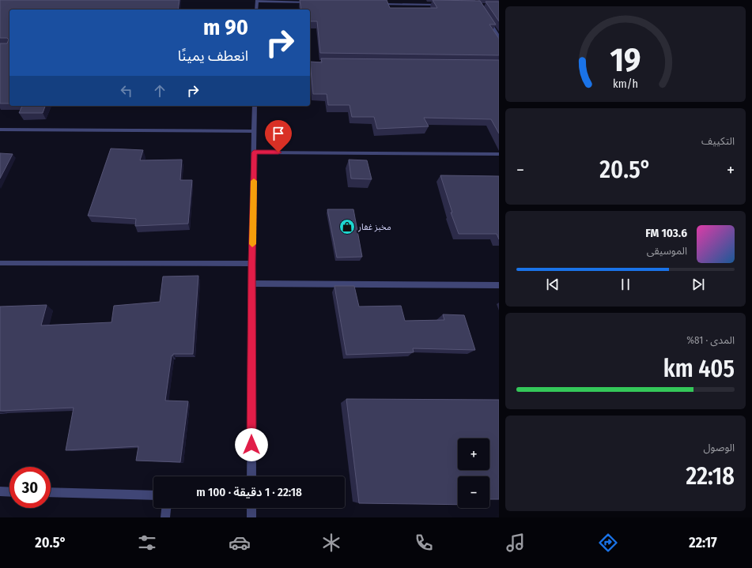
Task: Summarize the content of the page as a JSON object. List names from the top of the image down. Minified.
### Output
{"places":{"shop":["مخبز غفار"]},"page":{"turn":["90 m","انعطف يمينًا"],"tile":["التكييف",["المدى · 81%","405 km"],["الوصول","22:18"]],"heat":["−","20.5°","+"],"song":["103.6 FM","الموسيقى"],"map_buttons":["+","−"],"limit":"30","trip":"22:18 · 1 دقيقة · 100 m","tabs":["22:17","20.5°"],"gauge":["19","km/h"]}}
